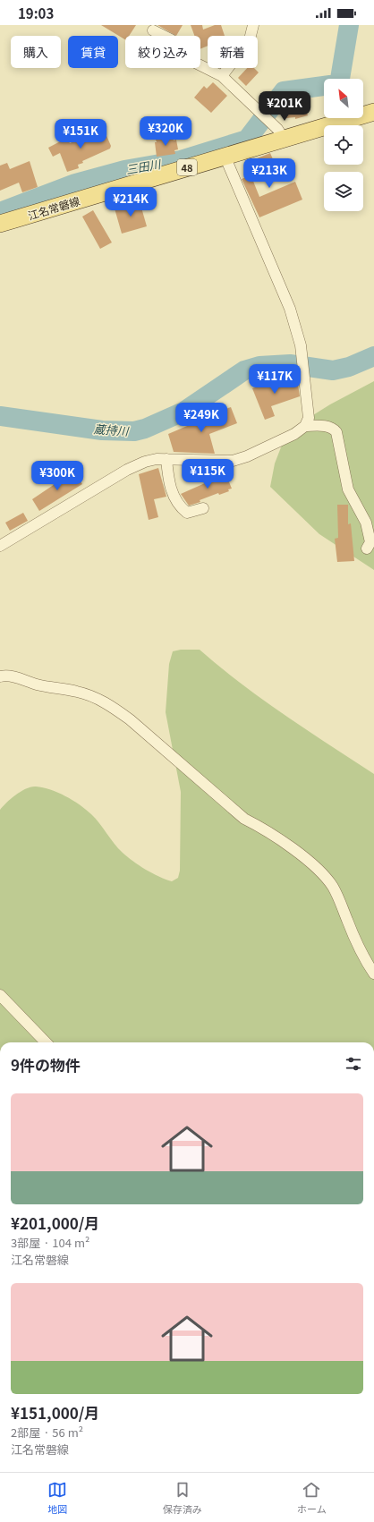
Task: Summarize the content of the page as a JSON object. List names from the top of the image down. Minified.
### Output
{"streets":{"main road":["48","江名常磐線"]},"water":["三田川","蔵持川"],"north":"top left","page":{"status":"19:03","chip":["購入","賃貸","絞り込み","新着"],"price":["¥201K","¥320K","¥151K","¥213K","¥214K","¥117K","¥249K","¥115K","¥300K"],"heading":"9件の物件","list":[{"name":"¥201,000/月","note":"3部屋 · 104 m² · 江名常磐線"},{"name":"¥151,000/月","note":"2部屋 · 56 m² · 江名常磐線"}],"tabs":["地図","保存済み","ホーム"]}}
